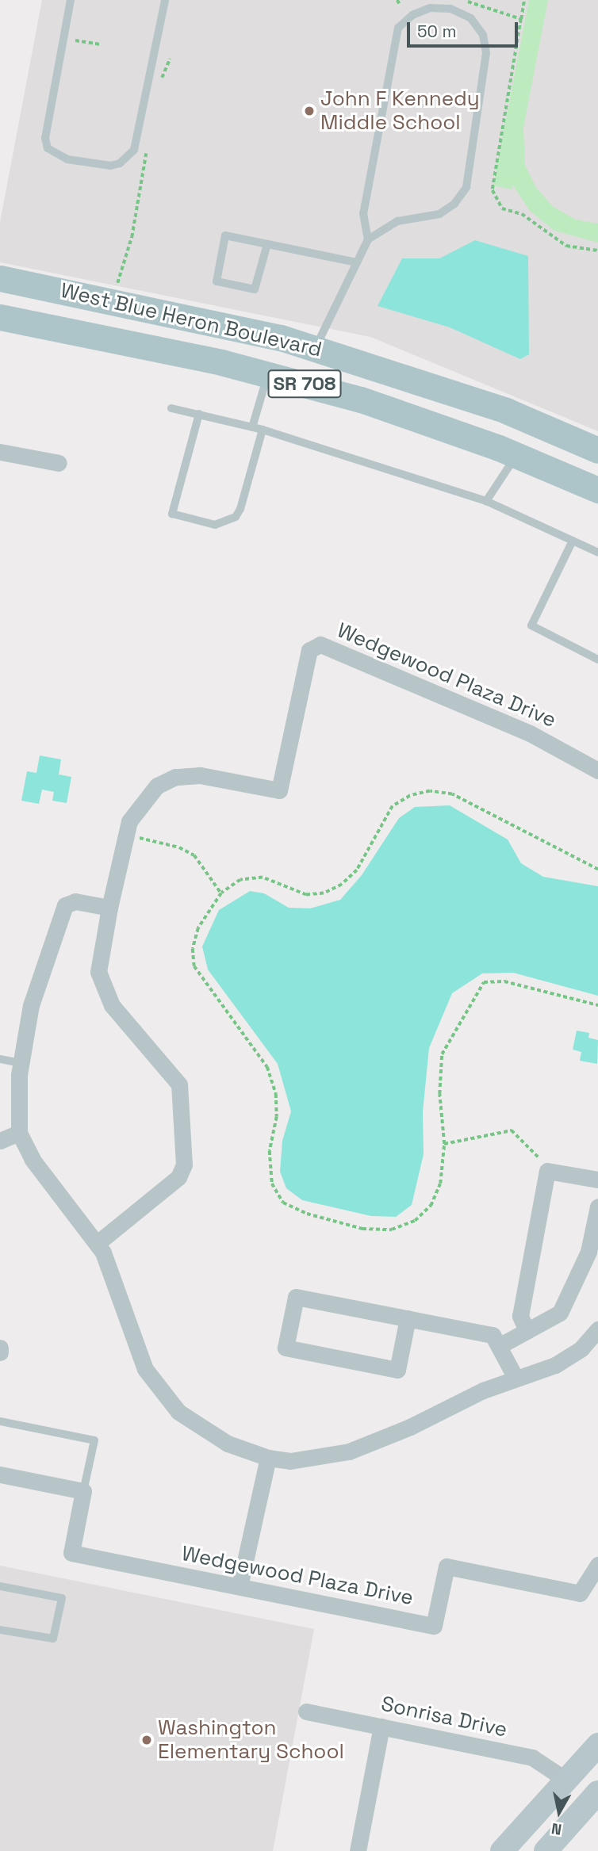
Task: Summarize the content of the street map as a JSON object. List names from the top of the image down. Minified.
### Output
{"streets":{"main road":["West Blue Heron Boulevard","SR 708"],"street":["Wedgewood Plaza Drive","Sonrisa Drive"]},"places":["John F Kennedy Middle School","Washington Elementary School"],"scale_bar":"50 m","north":"bottom"}
